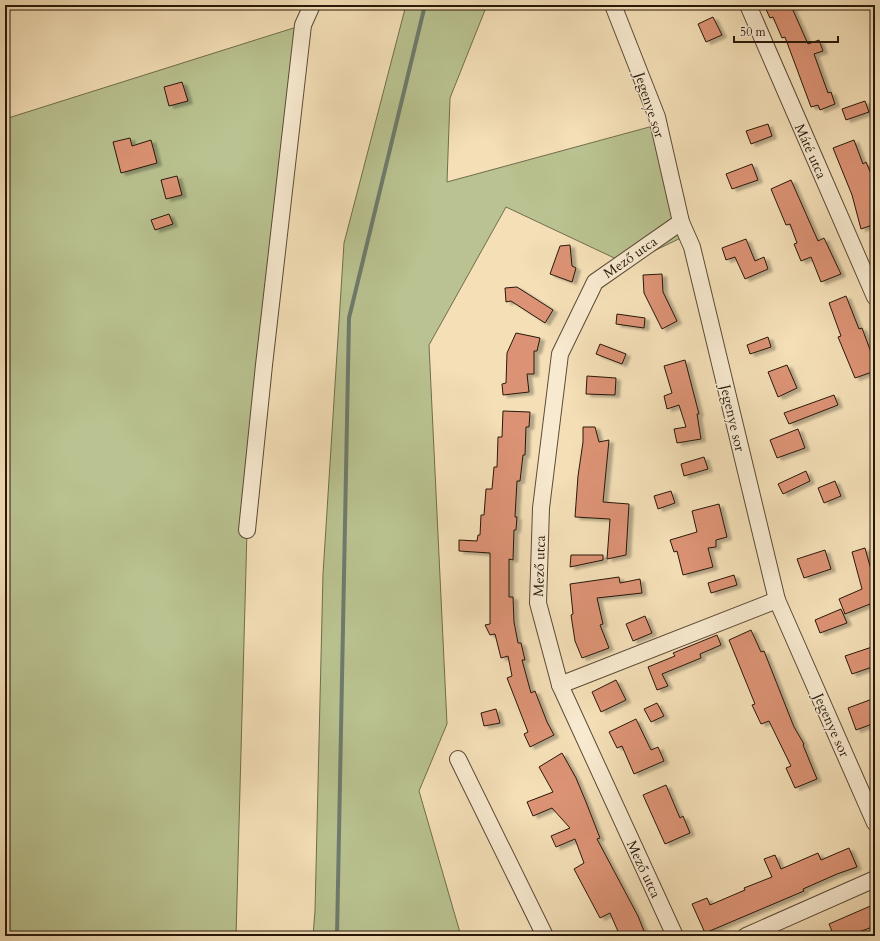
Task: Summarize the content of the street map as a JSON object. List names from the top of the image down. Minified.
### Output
{"streets":{"street":["Jegenye sor","Máté utca","Mező utca"]},"crossings":[["Jegenye sor","Mező utca"]],"scale_bar":"50 m"}
